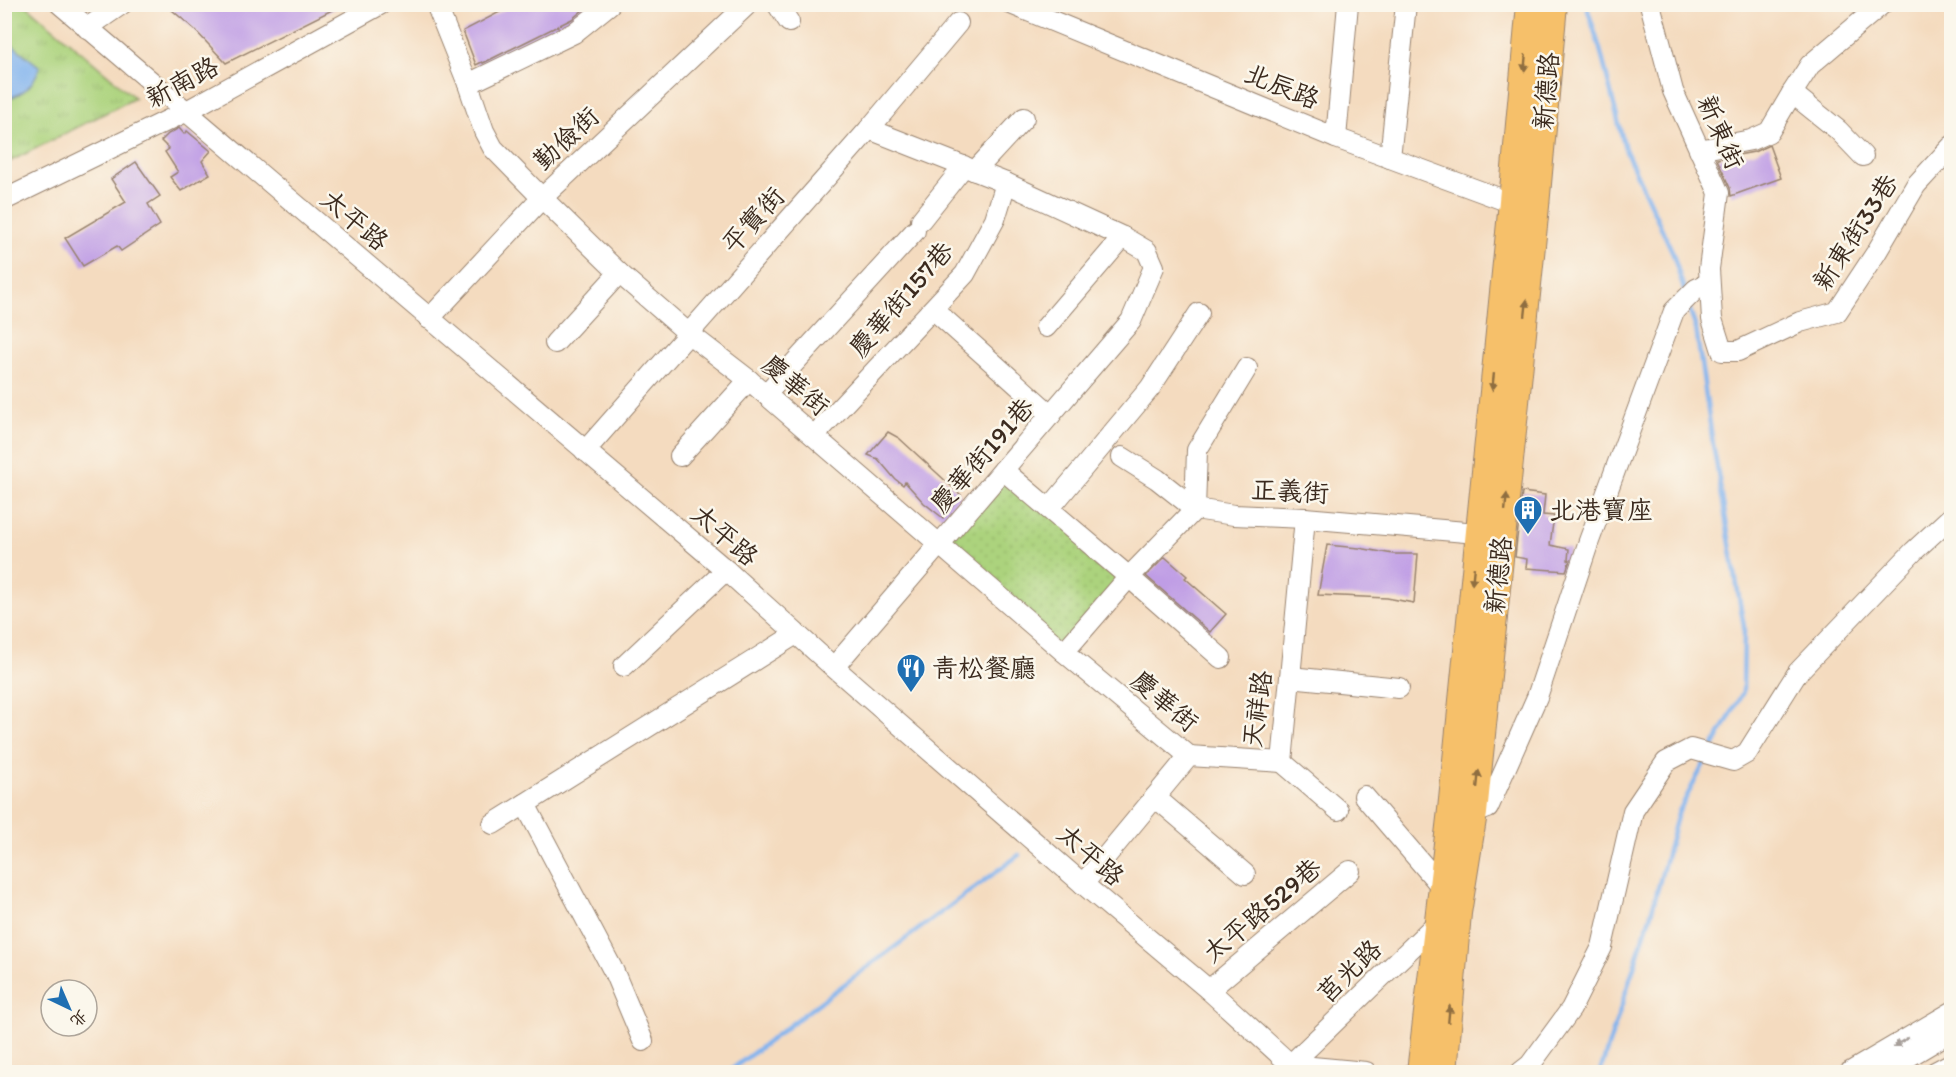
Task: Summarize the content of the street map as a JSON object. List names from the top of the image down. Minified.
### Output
{"streets":{"main road":["新德路"],"street":["新南路","北辰路","新東街","勤儉街","太平路","平實街","新東街33巷","慶華街157巷","慶華街","慶華街191巷","正義街","天祥路","太平路529巷","莒光路"]},"crossings":[["新南路","太平路"],["北辰路","新德路"],["新德路","正義街"],["新德路","莒光路"],["新東街","新東街33巷"],["勤儉街","太平路"],["勤儉街","慶華街"],["太平路","平實街"],["太平路","慶華街191巷"],["太平路","太平路529巷"],["太平路","莒光路"],["平實街","慶華街"],["慶華街157巷","慶華街"],["慶華街","慶華街191巷"],["慶華街","天祥路"],["正義街","天祥路"]],"places":{"building":["北港寶座"],"restaurant":["青松餐廳"]},"north":"bottom right"}
